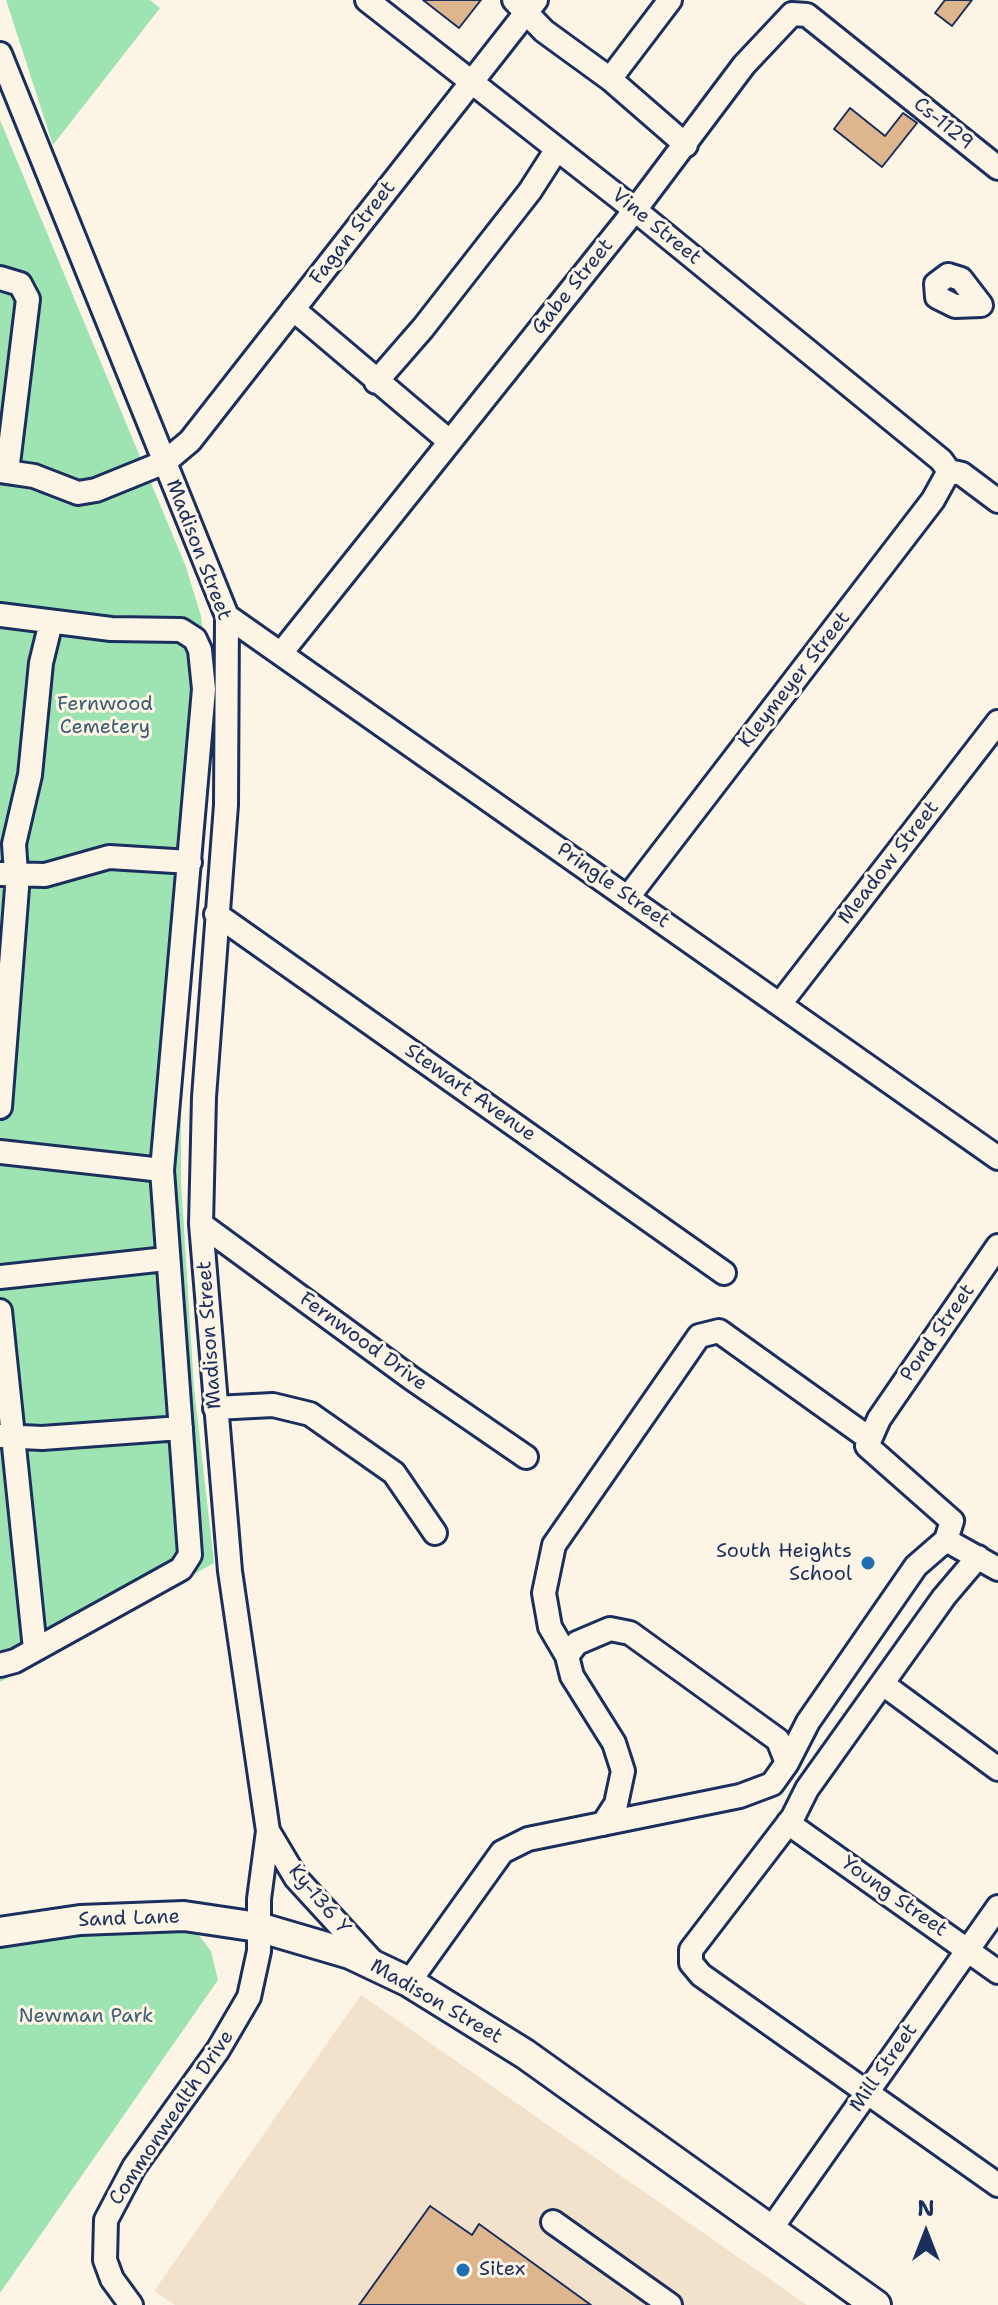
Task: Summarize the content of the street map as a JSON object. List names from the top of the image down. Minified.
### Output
{"streets":{"main road":["Madison Street","Sand Lane"],"street":["Cs-1129","Vine Street","Fagan Street","Gabe Street","Kleymeyer Street","Meadow Street","Pringle Street","Stewart Avenue","Pond Street","Fernwood Drive","Young Street","Ky-136 Y","Mill Street","Commonwealth Drive"]},"crossings":[["Cs-1129","Gabe Street"],["Vine Street","Fagan Street"],["Vine Street","Gabe Street"],["Vine Street","Kleymeyer Street"],["Fagan Street","Madison Street"],["Gabe Street","Pringle Street"],["Madison Street","Pringle Street"],["Madison Street","Stewart Avenue"],["Madison Street","Fernwood Drive"],["Madison Street","Ky-136 Y"],["Madison Street","Sand Lane"],["Madison Street","Mill Street"],["Madison Street","Commonwealth Drive"],["Kleymeyer Street","Pringle Street"],["Meadow Street","Pringle Street"],["Young Street","Mill Street"],["Sand Lane","Commonwealth Drive"]],"parks":["Fernwood Cemetery","Newman Park"],"places":["South Heights School","Sitex"],"north":"top"}
